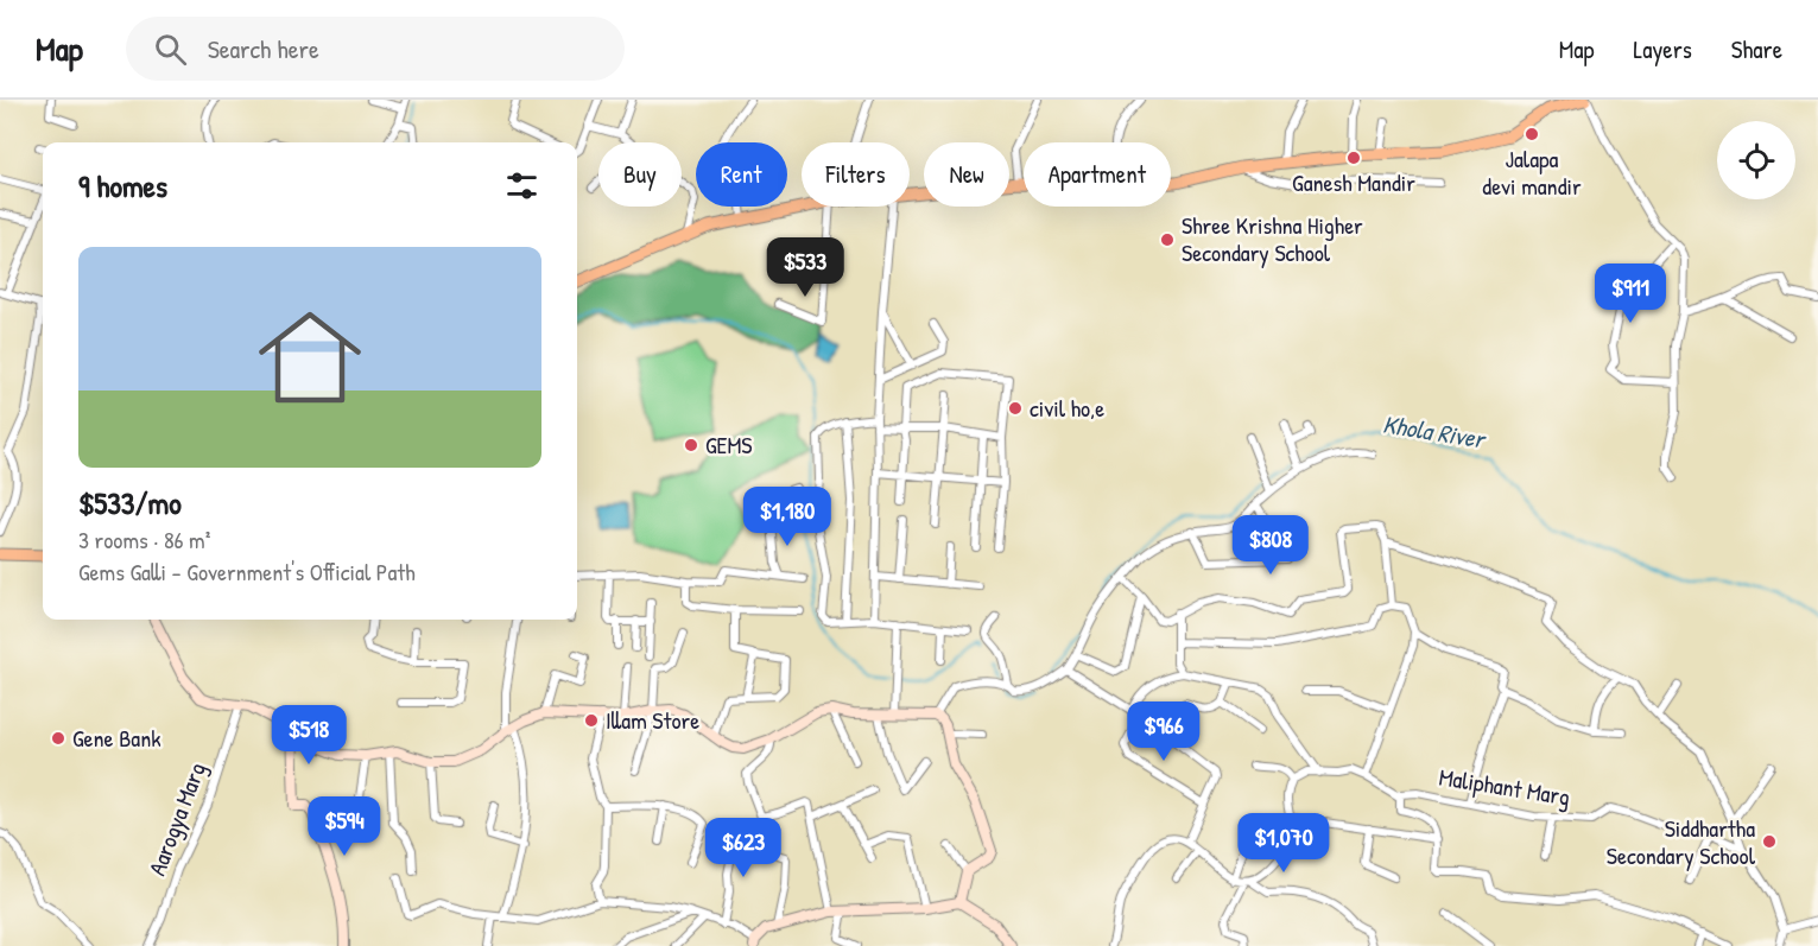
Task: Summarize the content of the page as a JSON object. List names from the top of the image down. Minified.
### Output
{"streets":{"street":["Maliphant Marg","Aarogya Marg"]},"water":["Khola River"],"places":["Jalapa devi mandir","Ganesh Mandir","Shree Krishna Higher Secondary School","civil ho,e","GEMS","Illam Store","Gene Bank","Siddhartha Secondary School"],"page":{"header":"Map","search":"Search here","nav":["Map","Layers","Share"],"chip":["Buy","Rent","Filters","New","Apartment"],"heading":"9 homes","list":[{"name":"$533/mo","note":"3 rooms · 86 m² · Gems Galli - Government's Official Path"}],"price":["$533","$911","$1,180","$808","$966","$518","$594","$1,070","$623"]}}
